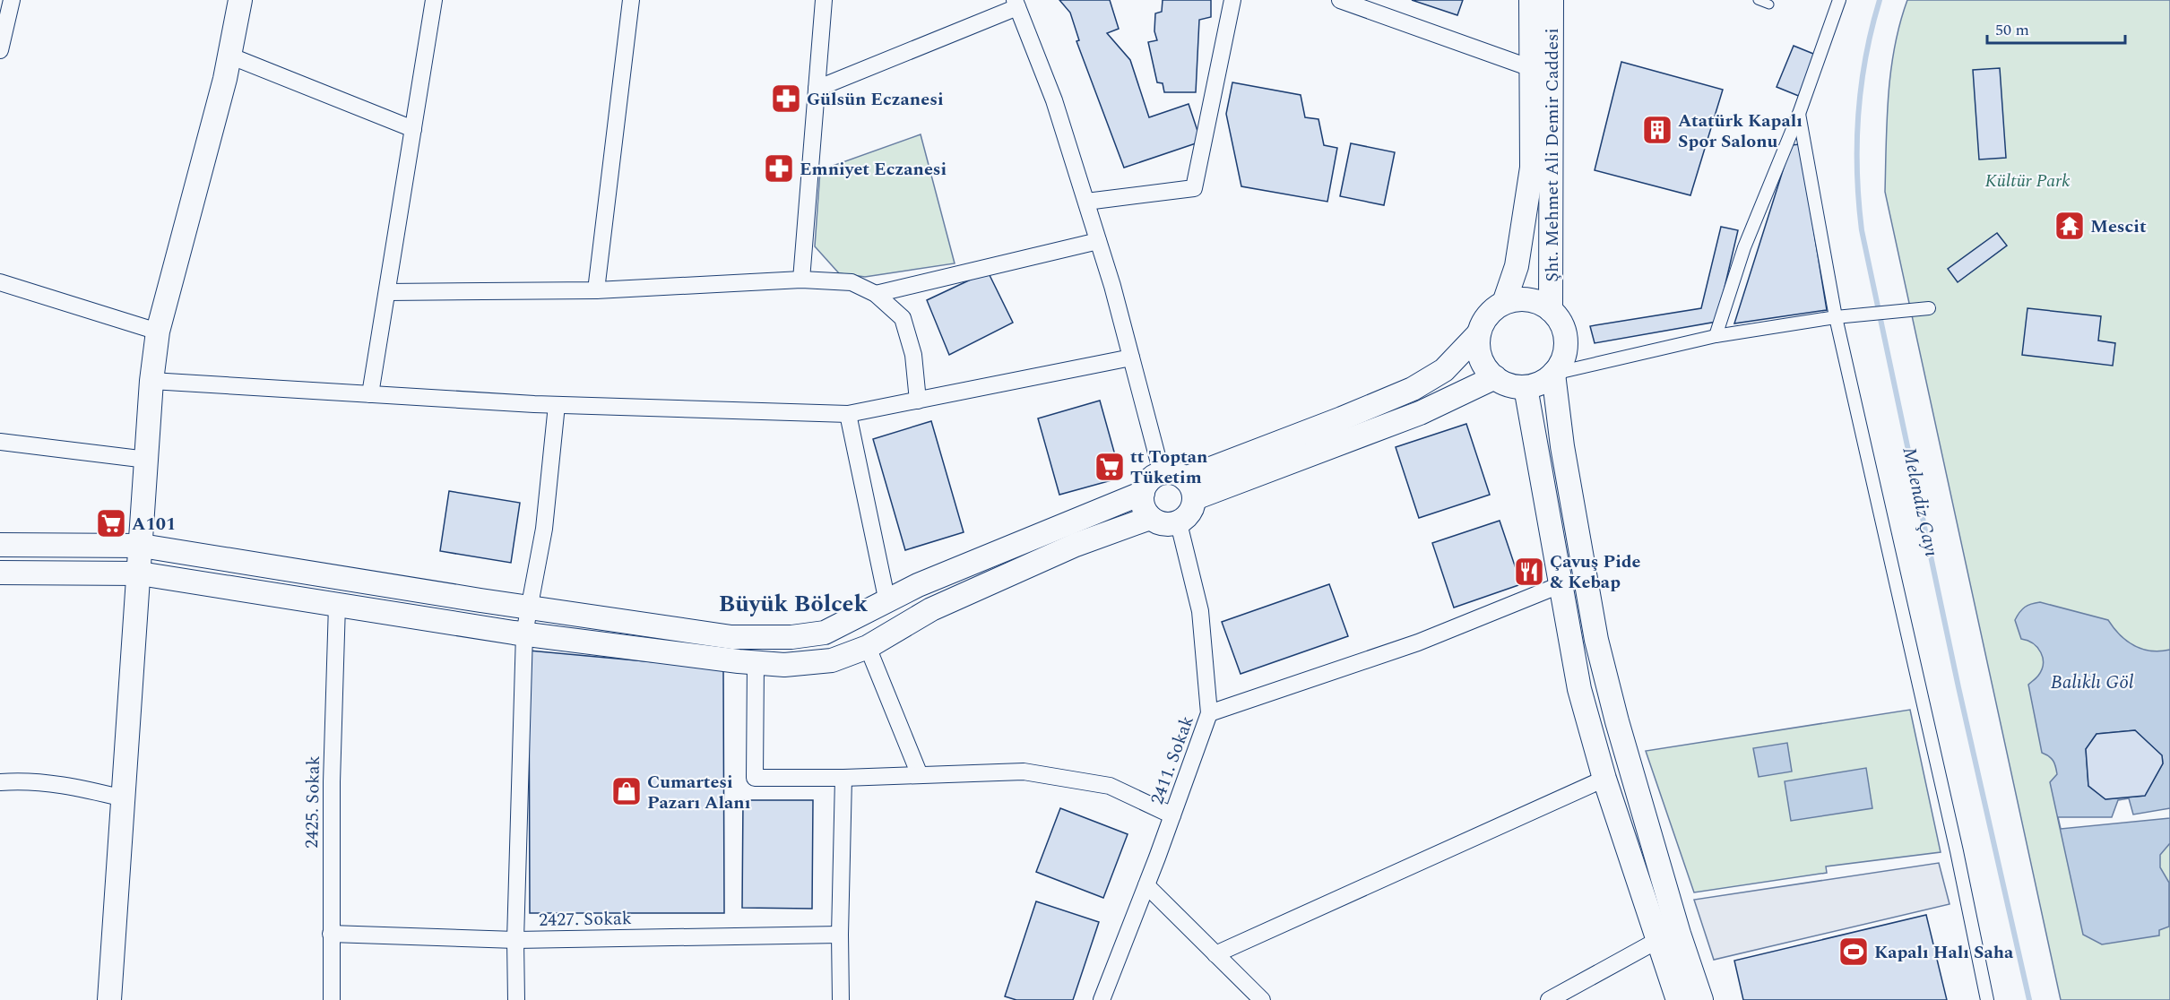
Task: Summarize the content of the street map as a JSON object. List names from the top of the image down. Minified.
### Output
{"streets":{"main road":["Şht. Mehmet Ali Demir Caddesi"],"street":["2411. Sokak","2425. Sokak","2427. Sokak"]},"crossings":[["2425. Sokak","2427. Sokak"]],"districts":["Büyük Bölcek"],"water":["Melendiz Çayı","Balıklı Göl"],"parks":["Kültür Park"],"places":{"pharmacy":["Gülsün Eczanesi","Emniyet Eczanesi"],"building":["Atatürk Kapalı Spor Salonu"],"temple":["Mescit"],"supermarket":["tt Toptan Tüketim","A101"],"restaurant":["Çavuş Pide & Kebap"],"shop":["Cumartesi Pazarı Alanı"],"sports":["Kapalı Halı Saha"]},"scale_bar":"50 m"}
